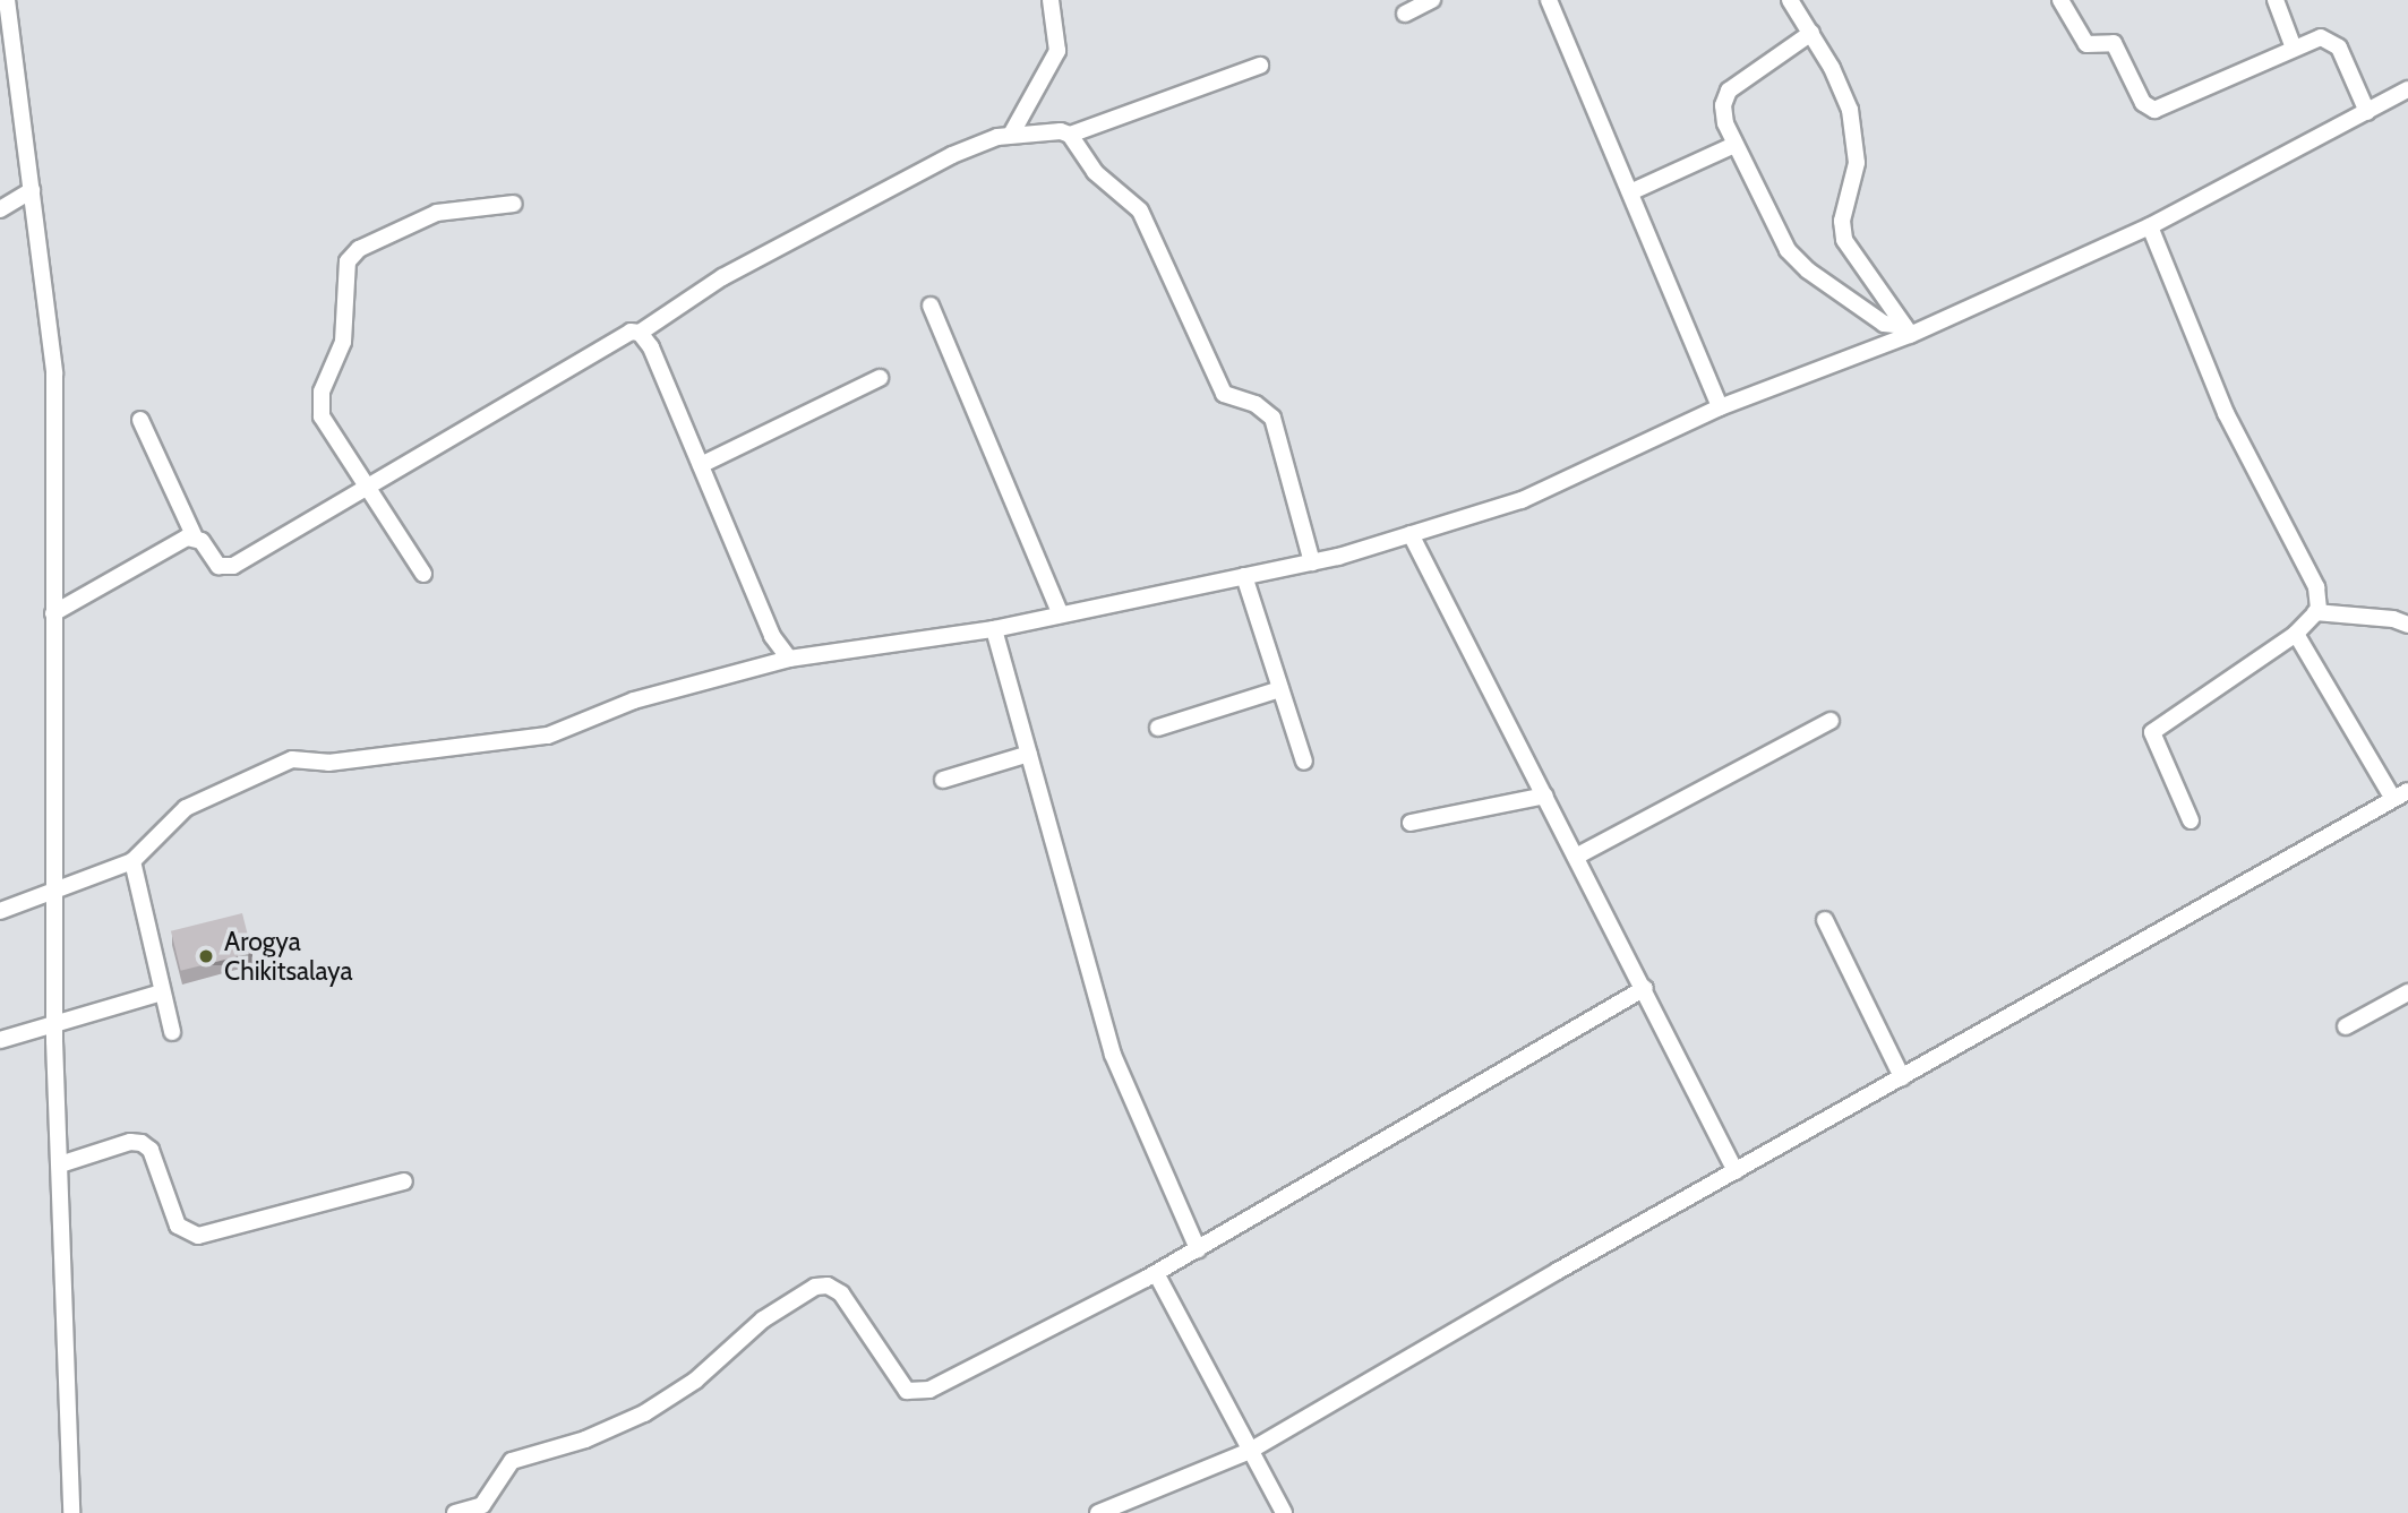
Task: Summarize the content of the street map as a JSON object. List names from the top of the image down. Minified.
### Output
{"places":["Arogya Chikitsalaya"]}
